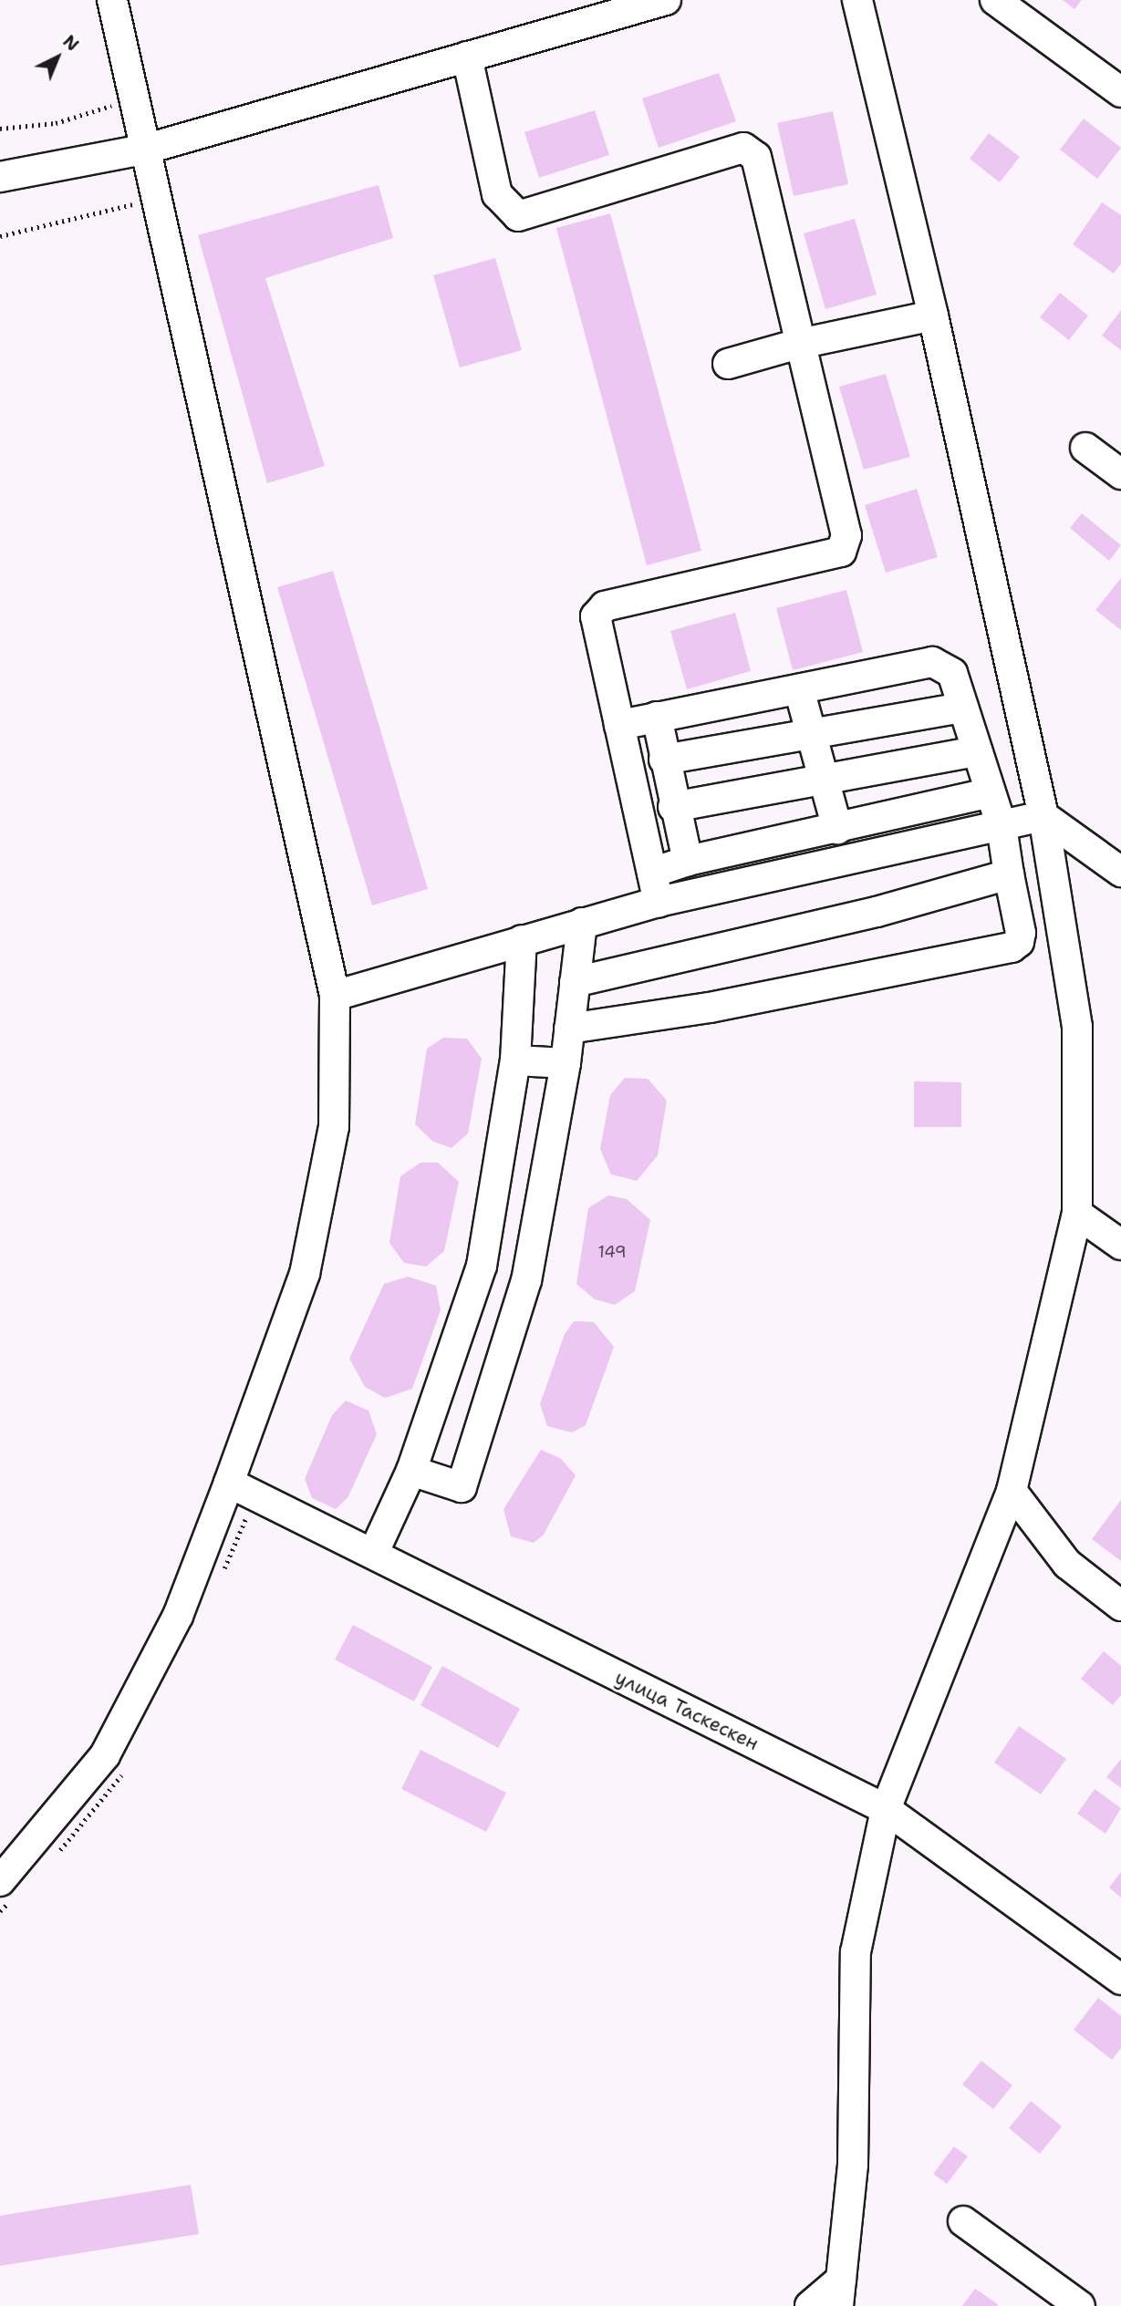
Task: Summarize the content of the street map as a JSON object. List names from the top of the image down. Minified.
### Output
{"streets":{"street":["улица Таскескен"]},"house_numbers":["149"],"north":"top right"}
